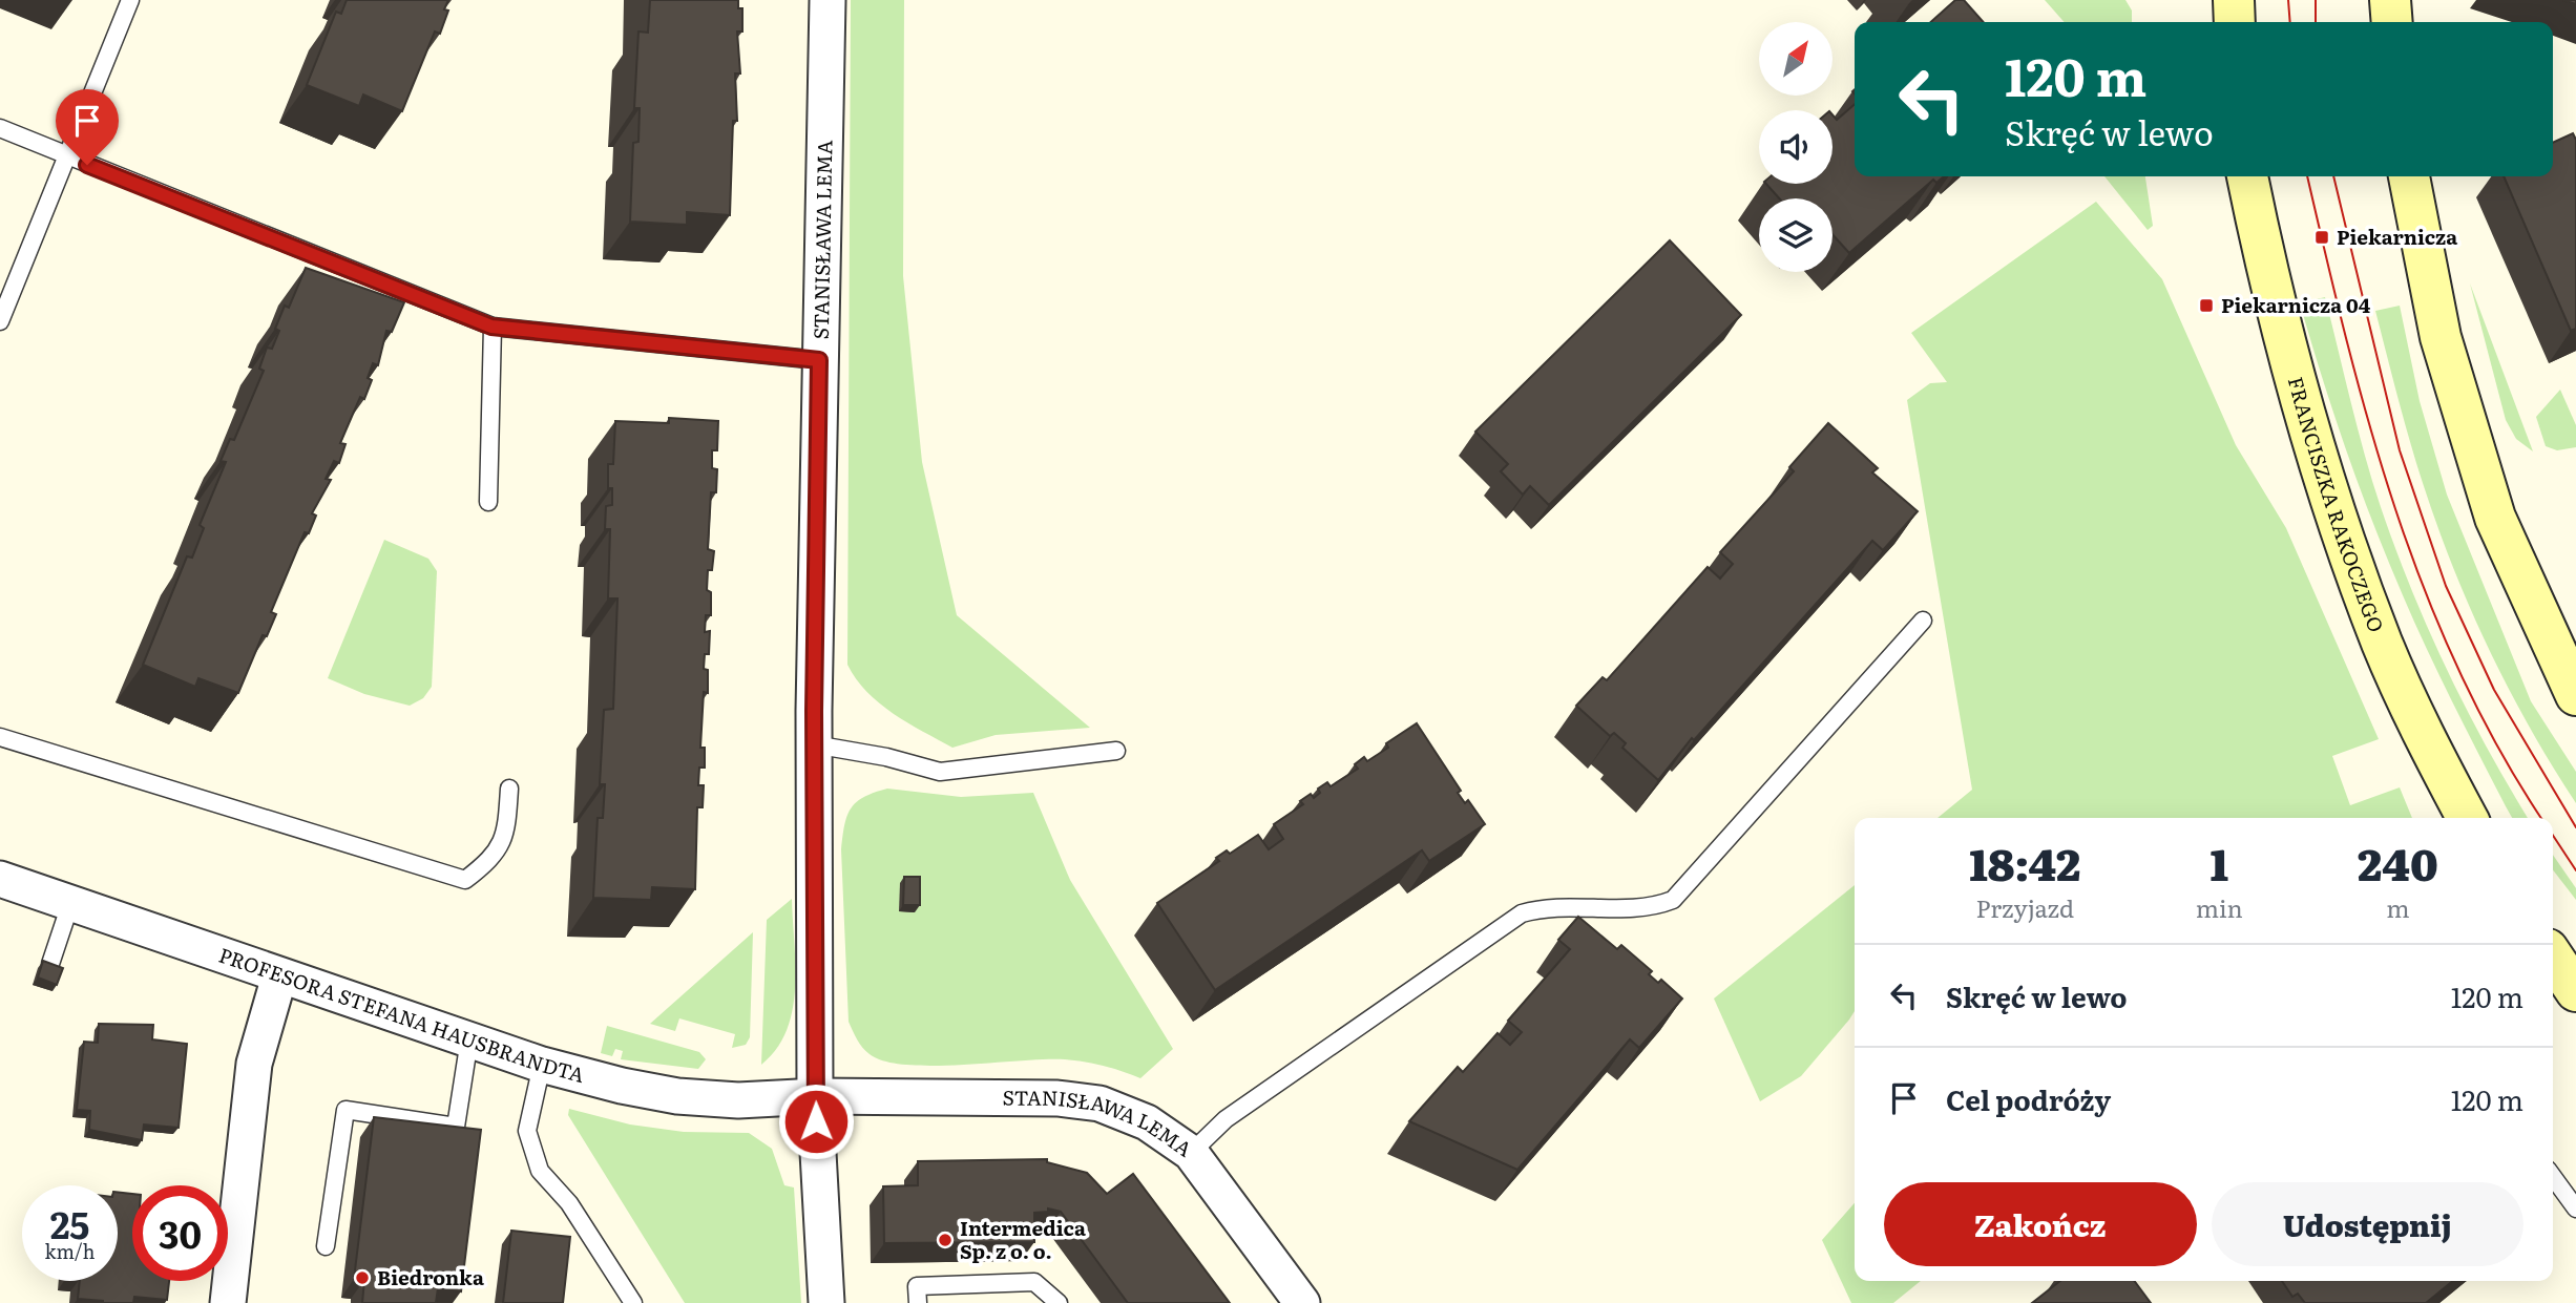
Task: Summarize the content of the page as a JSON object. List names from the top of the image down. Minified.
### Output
{"streets":{"main road":["FRANCISZKA RAKOCZEGO"],"street":["STANISŁAWA LEMA","PROFESORA STEFANA HAUSBRANDTA"]},"crossings":[["STANISŁAWA LEMA","PROFESORA STEFANA HAUSBRANDTA"]],"places":{"transit":["Piekarnicza","Piekarnicza 04"],"other":["Intermedica Sp. z o. o.","Biedronka"]},"north":"top right","page":{"turn":["120 m","Skręć w lewo"],"eta":["18:42","Przyjazd","1","min","240","m"],"list":[{"name":"Skręć w lewo","value":"120 m"},{"name":"Cel podróży","value":"120 m"}],"buttons":["Zakończ","Udostępnij"],"speed":"25 km/h","limit":"30"}}
